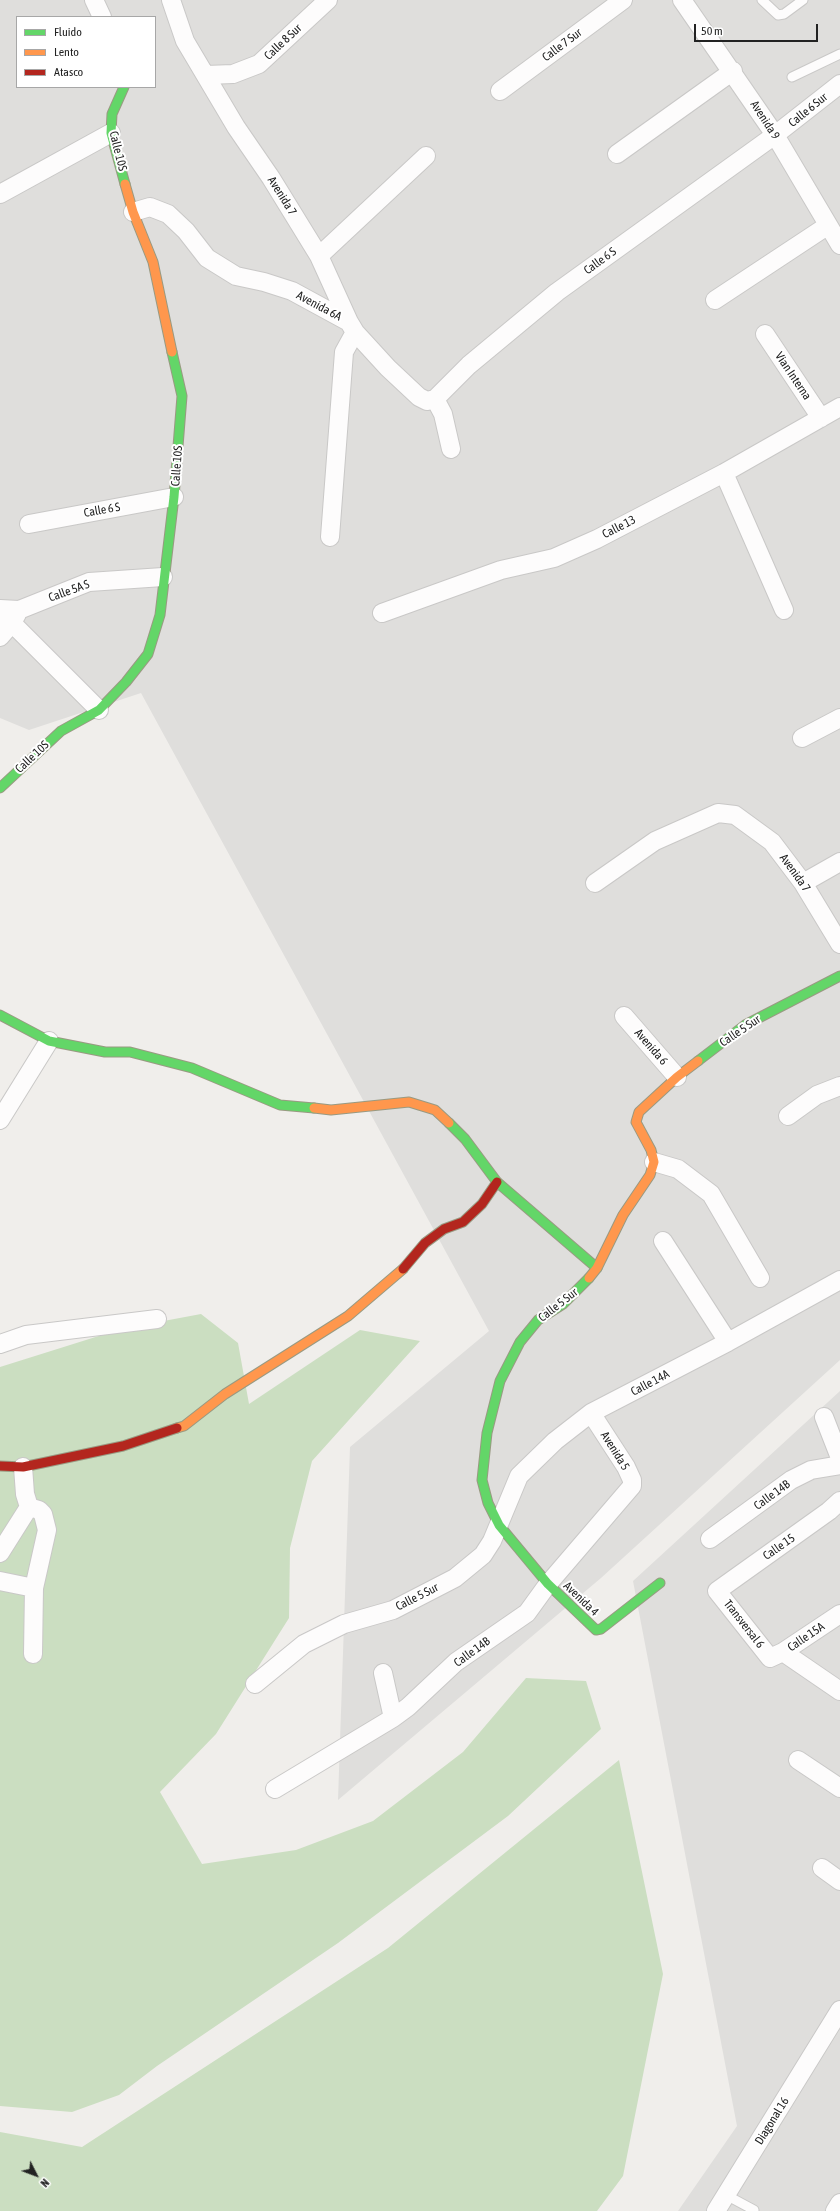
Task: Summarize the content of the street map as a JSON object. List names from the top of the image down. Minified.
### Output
{"streets":{"street":["Calle 8 Sur","Calle 7 Sur","Calle 6 Sur","Avenida 9","Calle 10S","Avenida 7","Calle 6 S","Avenida 6A","Vian Interna","Calle 13","Calle 5A S","Calle 5 Sur","Avenida 6","Calle 14A","Avenida 5","Calle 14B","Calle 15","Avenida 4","Transversal 6","Calle 15A","Diagonal 16"]},"crossings":[["Calle 8 Sur","Avenida 7"],["Calle 6 Sur","Avenida 9"],["Calle 6 Sur","Calle 6 S"],["Avenida 9","Calle 6 S"],["Calle 10S","Calle 6 S"],["Calle 10S","Avenida 6A"],["Calle 10S","Calle 5A S"],["Avenida 7","Avenida 6A"],["Calle 6 S","Avenida 6A"],["Vian Interna","Calle 13"],["Calle 5 Sur","Avenida 6"],["Calle 5 Sur","Calle 14A"],["Calle 5 Sur","Avenida 4"],["Calle 14A","Avenida 5"],["Calle 14A","Avenida 4"],["Avenida 5","Calle 14B"],["Calle 14B","Avenida 4"],["Calle 15","Transversal 6"],["Transversal 6","Calle 15A"]],"legend":["Fluido","Lento","Atasco"],"scale_bar":"50 m","north":"bottom right"}
